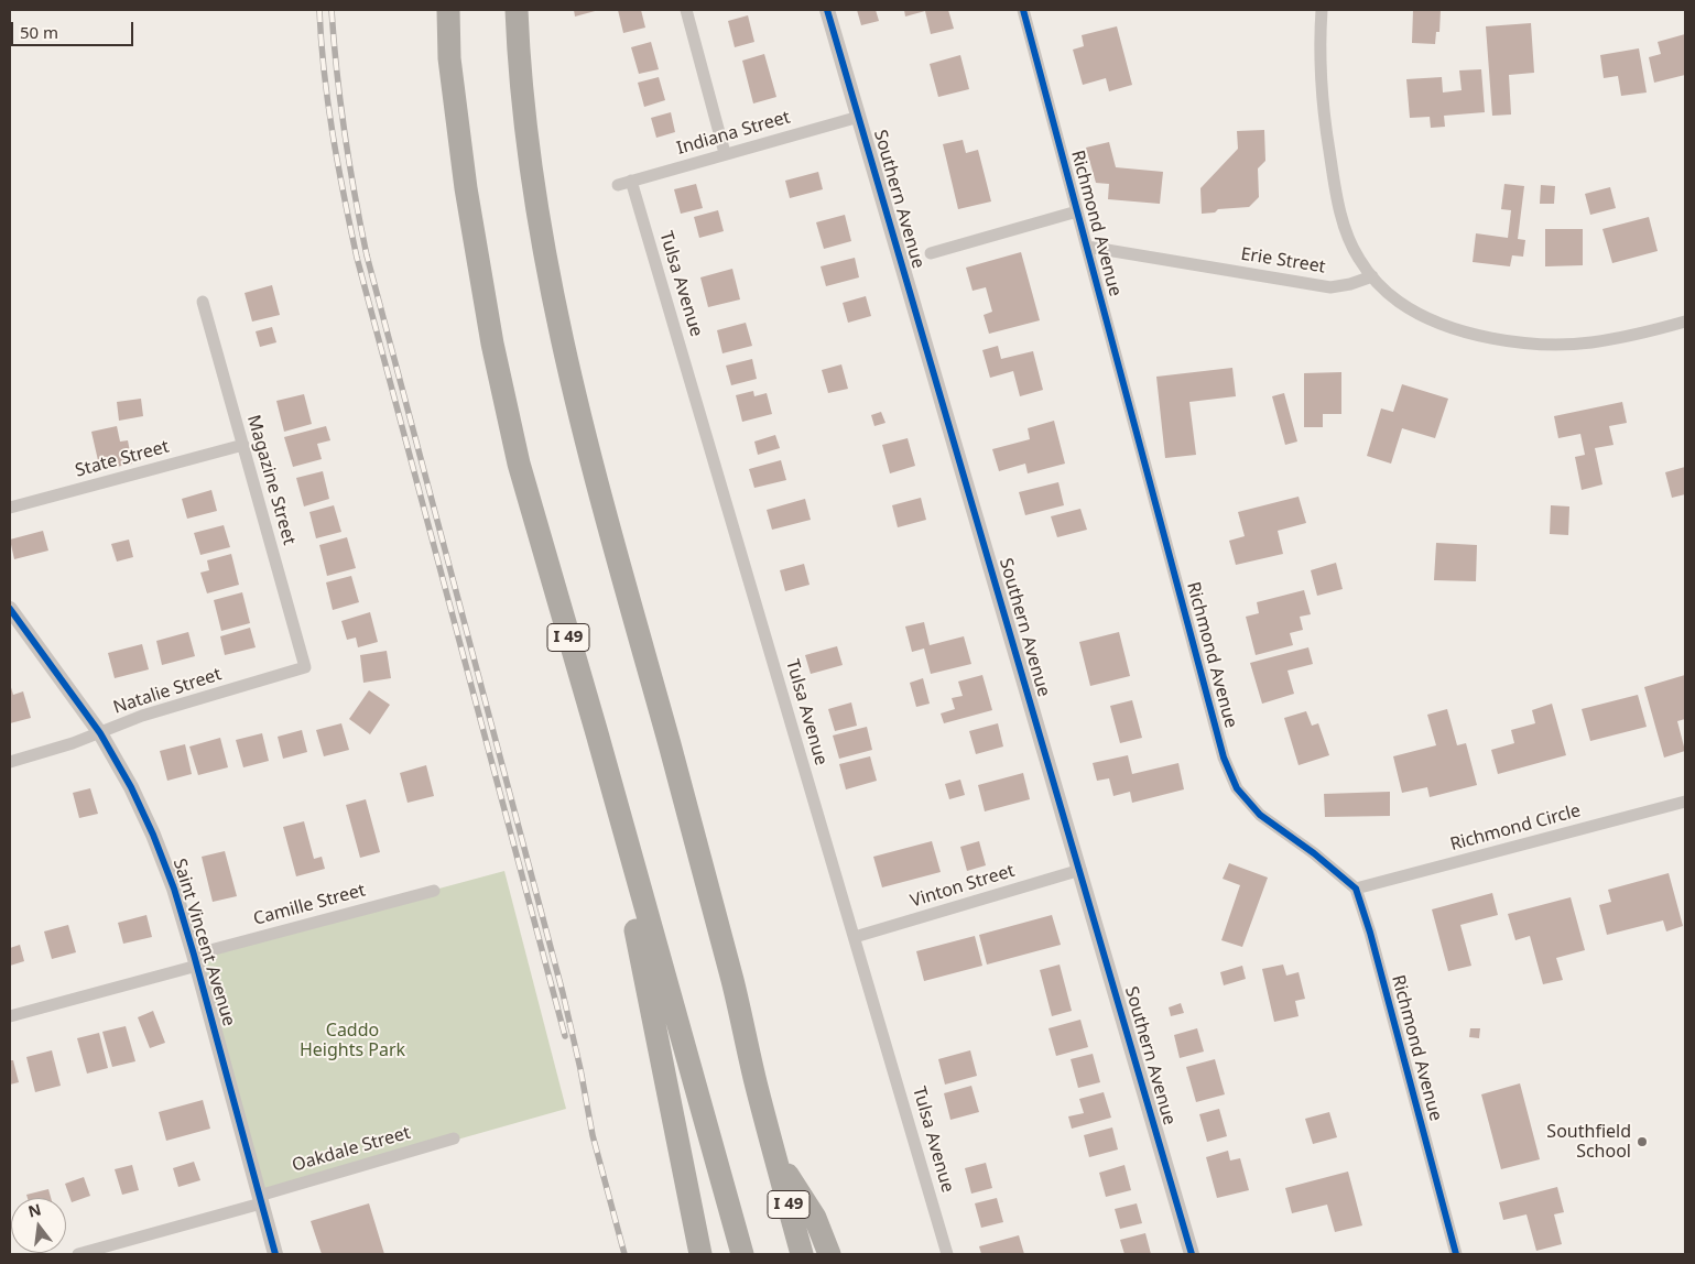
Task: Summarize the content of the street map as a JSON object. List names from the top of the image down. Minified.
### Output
{"streets":{"highway":["I 49"],"street":["Indiana Street","Southern Avenue","Richmond Avenue","Erie Street","Tulsa Avenue","State Street","Magazine Street","Natalie Street","Richmond Circle","Vinton Street","Camille Street","Saint Vincent Avenue","Oakdale Street"]},"crossings":[["Indiana Street","Southern Avenue"],["Indiana Street","Tulsa Avenue"],["Southern Avenue","Vinton Street"],["Richmond Avenue","Erie Street"],["Richmond Avenue","Richmond Circle"],["Tulsa Avenue","Vinton Street"],["State Street","Magazine Street"],["Magazine Street","Natalie Street"],["Natalie Street","Saint Vincent Avenue"],["Camille Street","Saint Vincent Avenue"],["Saint Vincent Avenue","Oakdale Street"]],"parks":["Caddo Heights Park"],"places":["Southfield School"],"scale_bar":"50 m","north":"top"}
